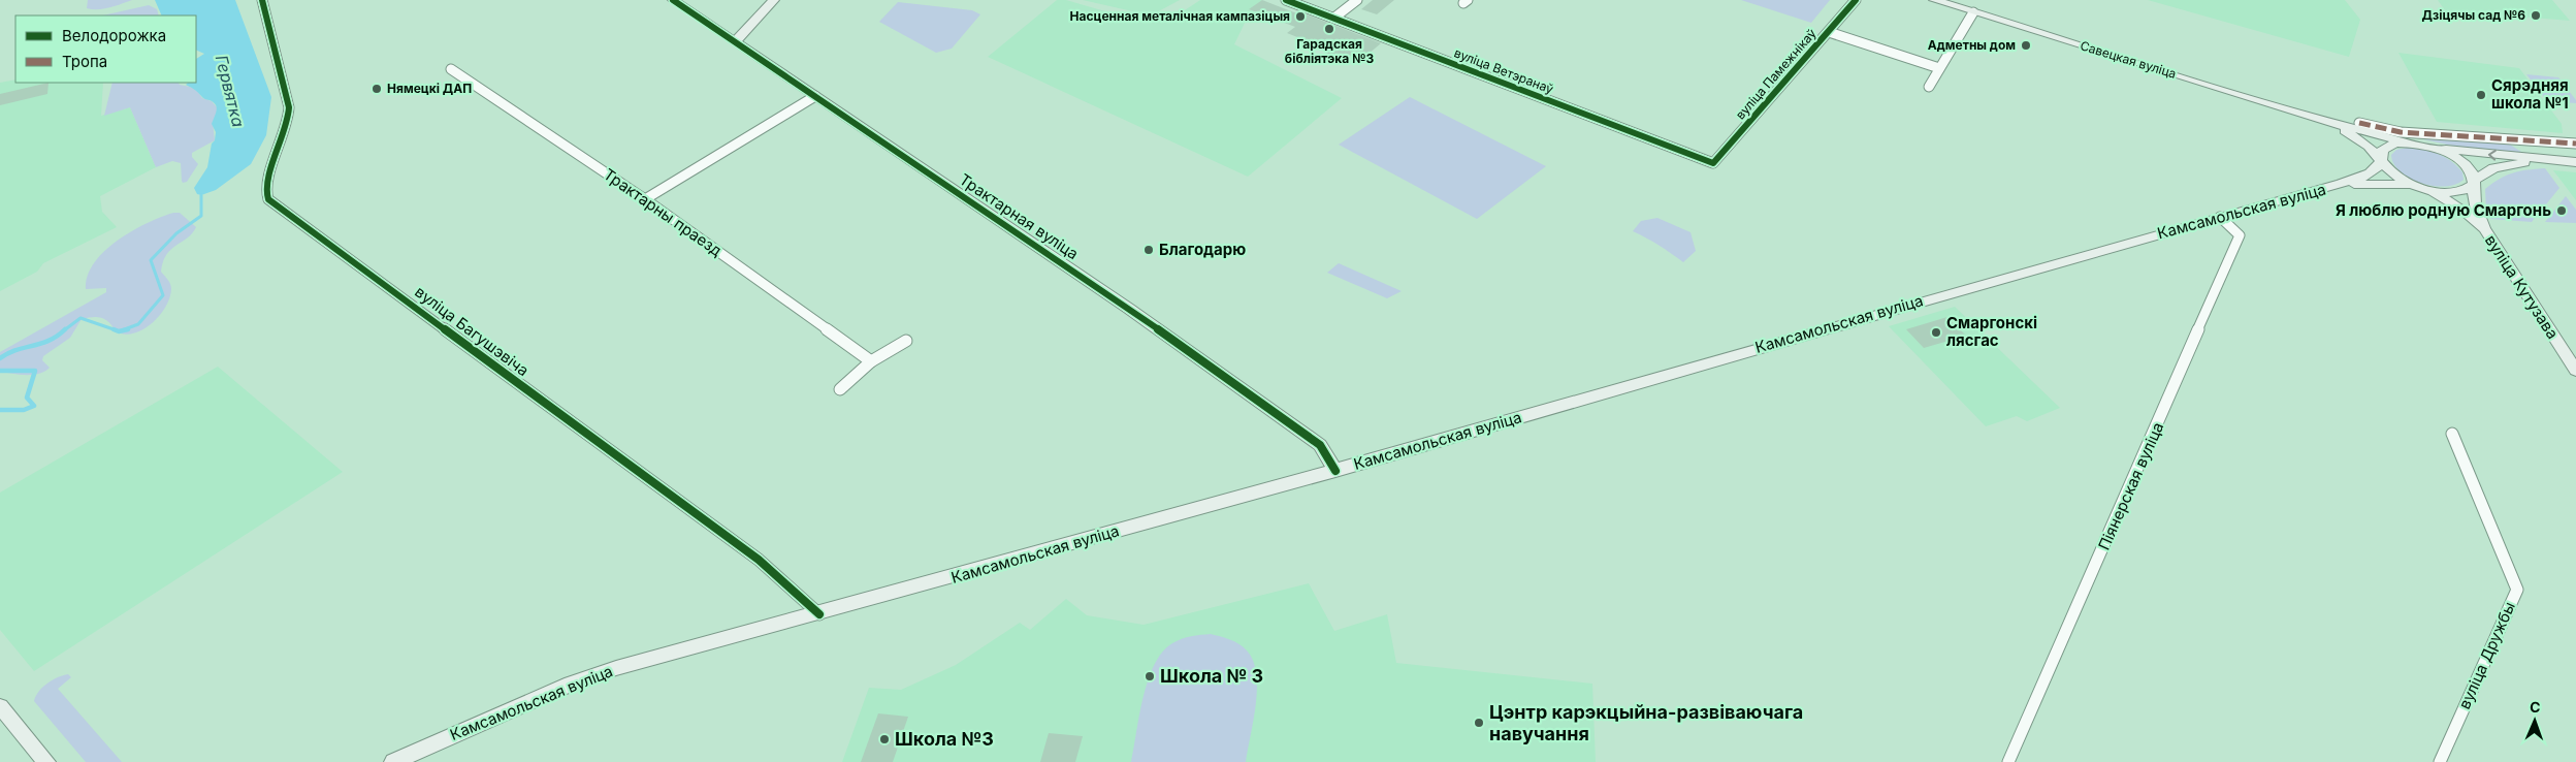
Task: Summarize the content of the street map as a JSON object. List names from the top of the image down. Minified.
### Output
{"streets":{"main road":["Савецкая вуліца","Камсамольская вуліца","Трактарная вуліца","вуліца Кутузава"],"street":["вуліца Ветэранаў","вуліца Памежнікаў","Трактарны праезд","вуліца Багушэвіча","Піянерская вуліца","вуліца Дружбы"]},"crossings":[["Савецкая вуліца","Камсамольская вуліца"],["Савецкая вуліца","вуліца Кутузава"],["вуліца Ветэранаў","вуліца Памежнікаў"],["Камсамольская вуліца","Трактарная вуліца"],["Камсамольская вуліца","вуліца Кутузава"],["Камсамольская вуліца","вуліца Багушэвіча"],["Камсамольская вуліца","Піянерская вуліца"]],"water":["Гервятка"],"places":["Дзіцячы сад №6","Насценная металічная кампазіцыя","Гарадская бібліятэка №3","Адметны дом","Нямецкі ДАП","Сярэдняя школа №1","Я люблю родную Смаргонь","Благодарю","Смаргонскі лясгас","Школа № 3","Цэнтр карэкцыйна-развіваючага навучання","Школа №3"],"legend":["Велодорожка","Тропа"],"north":"top"}
